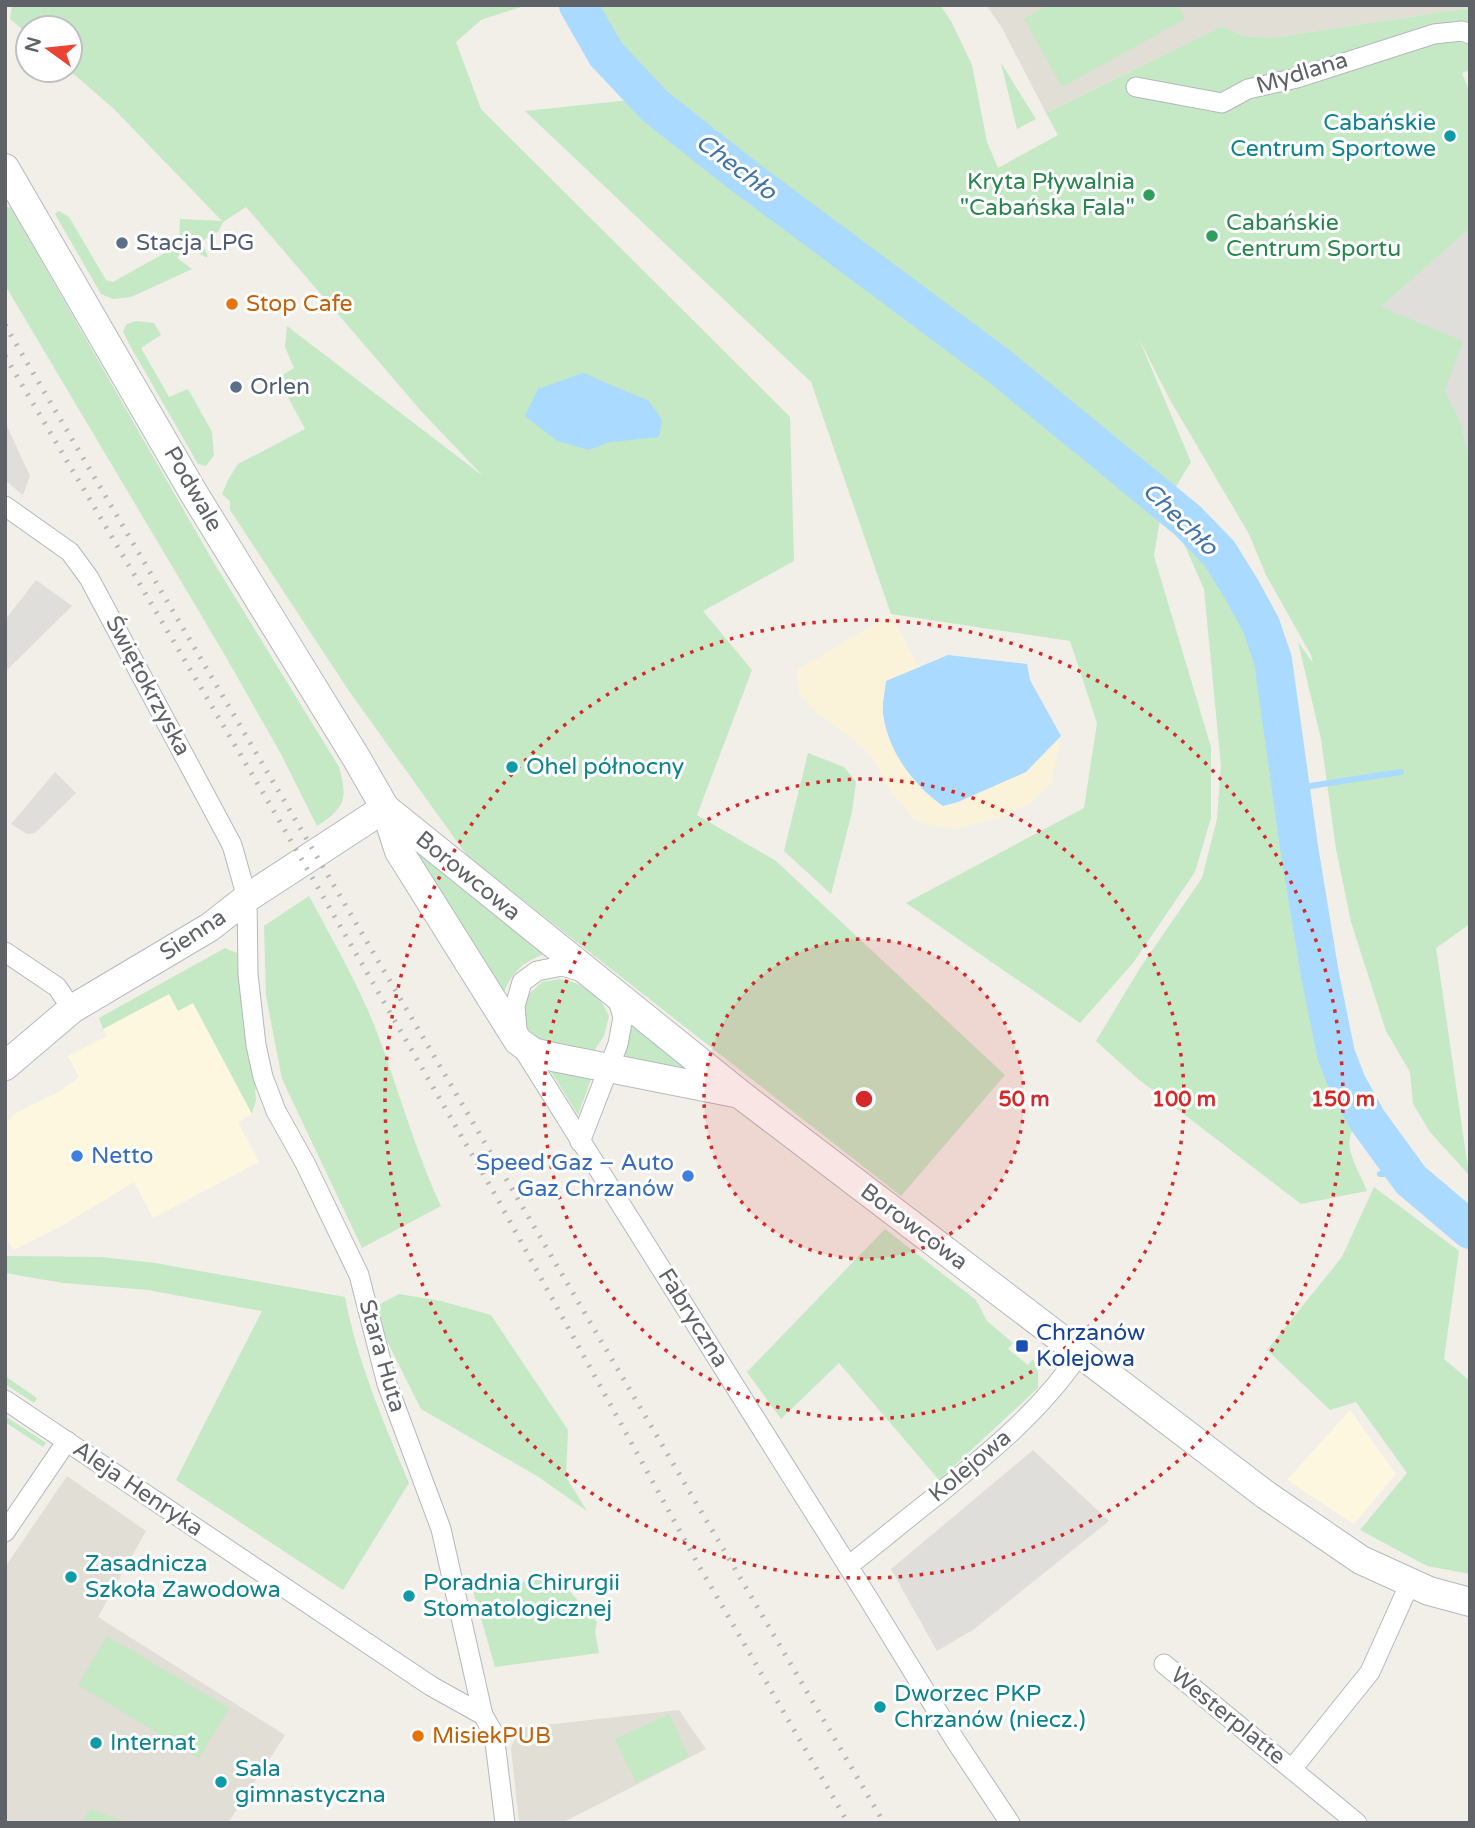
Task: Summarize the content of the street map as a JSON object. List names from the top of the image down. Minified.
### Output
{"streets":{"street":["Mydlana","Podwale","Świętokrzyska","Borowcowa","Sienna","Fabryczna","Stara Huta","Kolejowa","Aleja Henryka","Westerplatte"]},"crossings":[["Podwale","Borowcowa"],["Podwale","Sienna"],["Podwale","Fabryczna"],["Świętokrzyska","Sienna"],["Świętokrzyska","Stara Huta"],["Borowcowa","Sienna"],["Borowcowa","Fabryczna"],["Borowcowa","Kolejowa"],["Borowcowa","Westerplatte"],["Sienna","Fabryczna"],["Sienna","Stara Huta"],["Fabryczna","Kolejowa"],["Stara Huta","Aleja Henryka"]],"water":["Chechło"],"places":{"other":["Cabańskie Centrum Sportowe","Kryta Pływalnia \"Cabańska Fala\"","Cabańskie Centrum Sportu","Stacja LPG","Stop Cafe","Orlen","Ohel północny","Netto","Speed Gaz – Auto Gaz Chrzanów","Zasadnicza Szkoła Zawodowa","Poradnia Chirurgii Stomatologicznej","Dworzec PKP Chrzanów (niecz.)","MisiekPUB","Internat","Sala gimnastyczna"],"transit":["Chrzanów Kolejowa"]},"north":"left","rings":["50 m","100 m","150 m"]}
